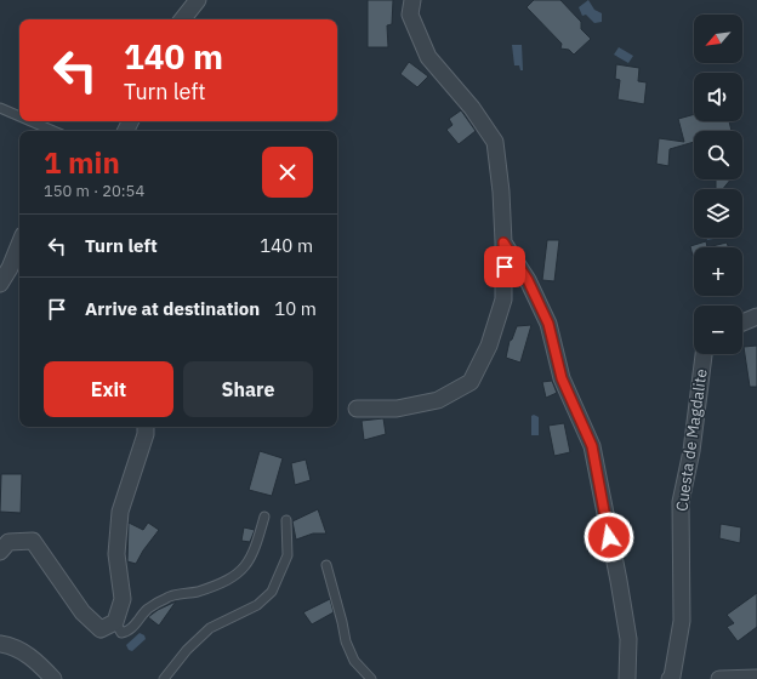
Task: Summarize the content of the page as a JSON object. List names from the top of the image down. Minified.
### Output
{"streets":{"street":["Cuesta de Magdalite"]},"north":"bottom left","page":{"map_buttons":["+","−"],"turn":["140 m","Turn left"],"heading":["1 min","150 m · 20:54"],"list":[{"name":"Turn left","value":"140 m"},{"name":"Arrive at destination","value":"10 m"}],"buttons":["Exit","Share"]}}
